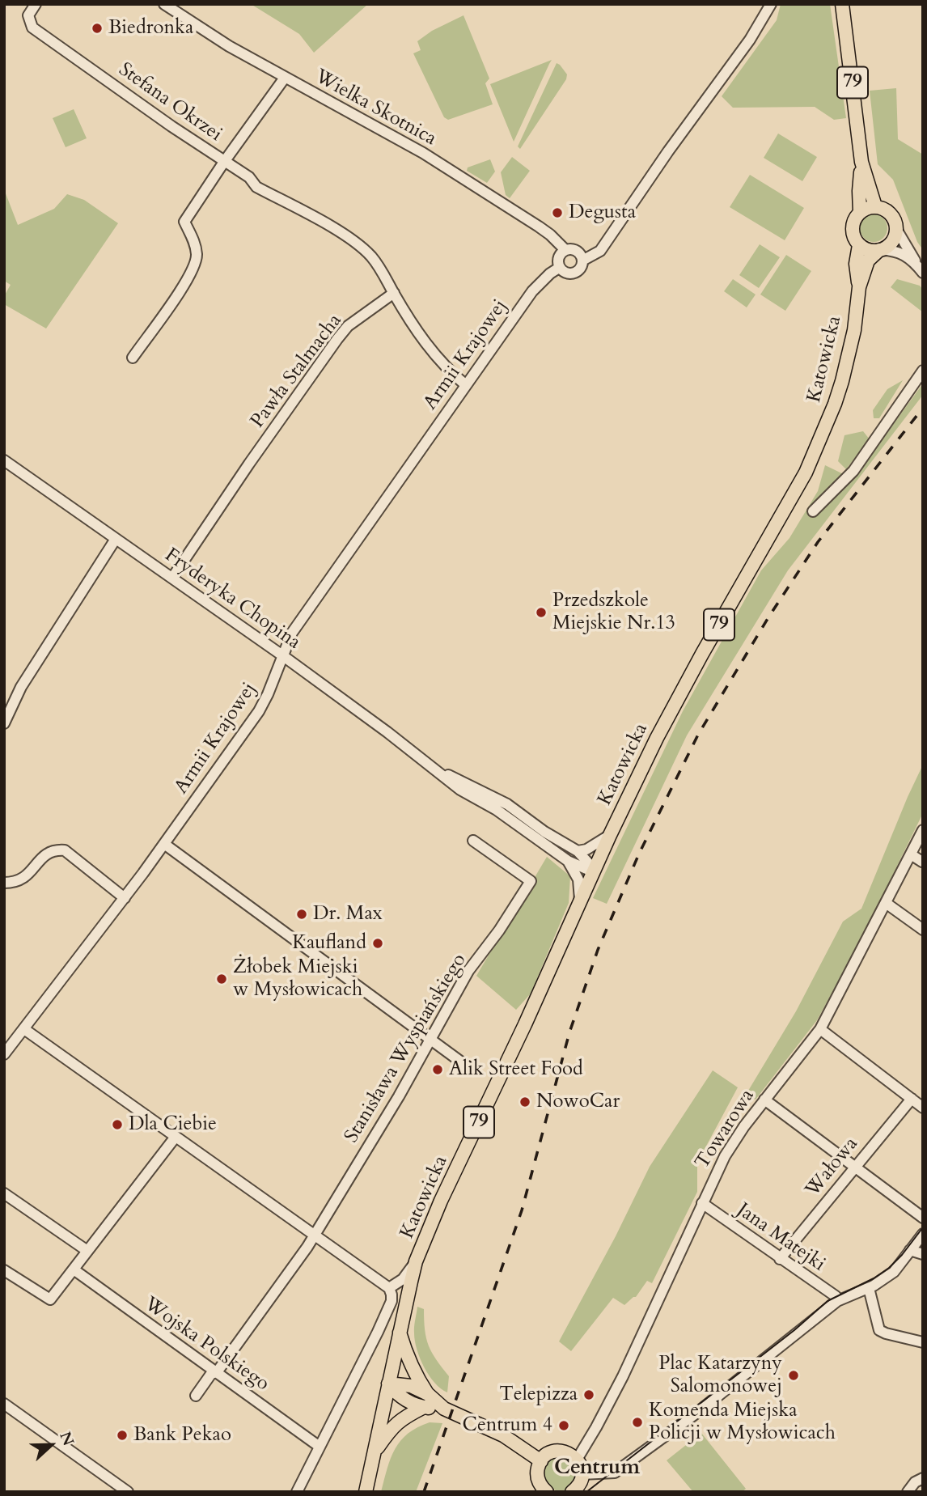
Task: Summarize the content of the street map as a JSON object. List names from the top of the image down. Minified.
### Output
{"streets":{"main road":["79","Katowicka"],"street":["Stefana Okrzei","Wielka Skotnica","Armii Krajowej","Pawła Stalmacha","Fryderyka Chopina","Stanisława Wyspiańskiego","Towarowa","Wałowa","Jana Matejki","Wojska Polskiego"]},"crossings":[["79","Katowicka"],["Stefana Okrzei","Wielka Skotnica"],["Wielka Skotnica","Armii Krajowej"],["Armii Krajowej","Fryderyka Chopina"],["Katowicka","Fryderyka Chopina"],["Pawła Stalmacha","Fryderyka Chopina"],["Stanisława Wyspiańskiego","Wojska Polskiego"],["Towarowa","Jana Matejki"],["Wałowa","Jana Matejki"]],"districts":["Centrum"],"places":["Biedronka","Degusta","Przedszkole Miejskie Nr.13","Dr. Max","Kaufland","Żłobek Miejski w Mysłowicach","Alik Street Food","NowoCar","Dla Ciebie","Plac Katarzyny Salomonowej","Telepizza","Komenda Miejska Policji w Mysłowicach","Centrum 4","Bank Pekao"],"north":"right"}
